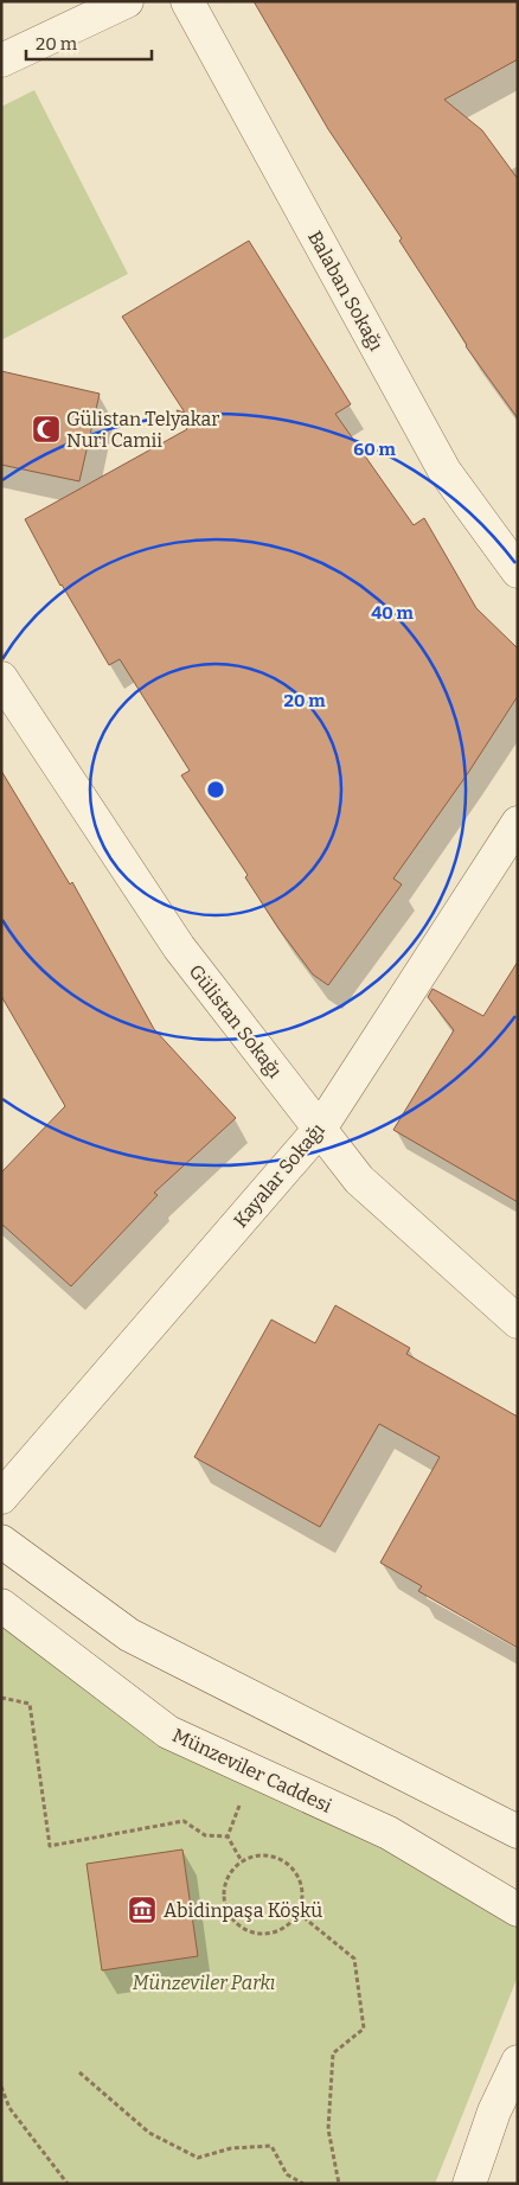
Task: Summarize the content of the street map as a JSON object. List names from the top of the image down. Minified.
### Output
{"streets":{"street":["Balaban Sokağı","Gülistan Sokağı","Kayalar Sokağı","Münzeviler Caddesi"]},"crossings":[["Gülistan Sokağı","Kayalar Sokağı"]],"parks":["Münzeviler Parkı"],"places":{"mosque":["Gülistan Telyakar Nuri Camii"],"museum":["Abidinpaşa Köşkü"]},"scale_bar":"20 m","rings":["60 m","40 m","20 m"]}
